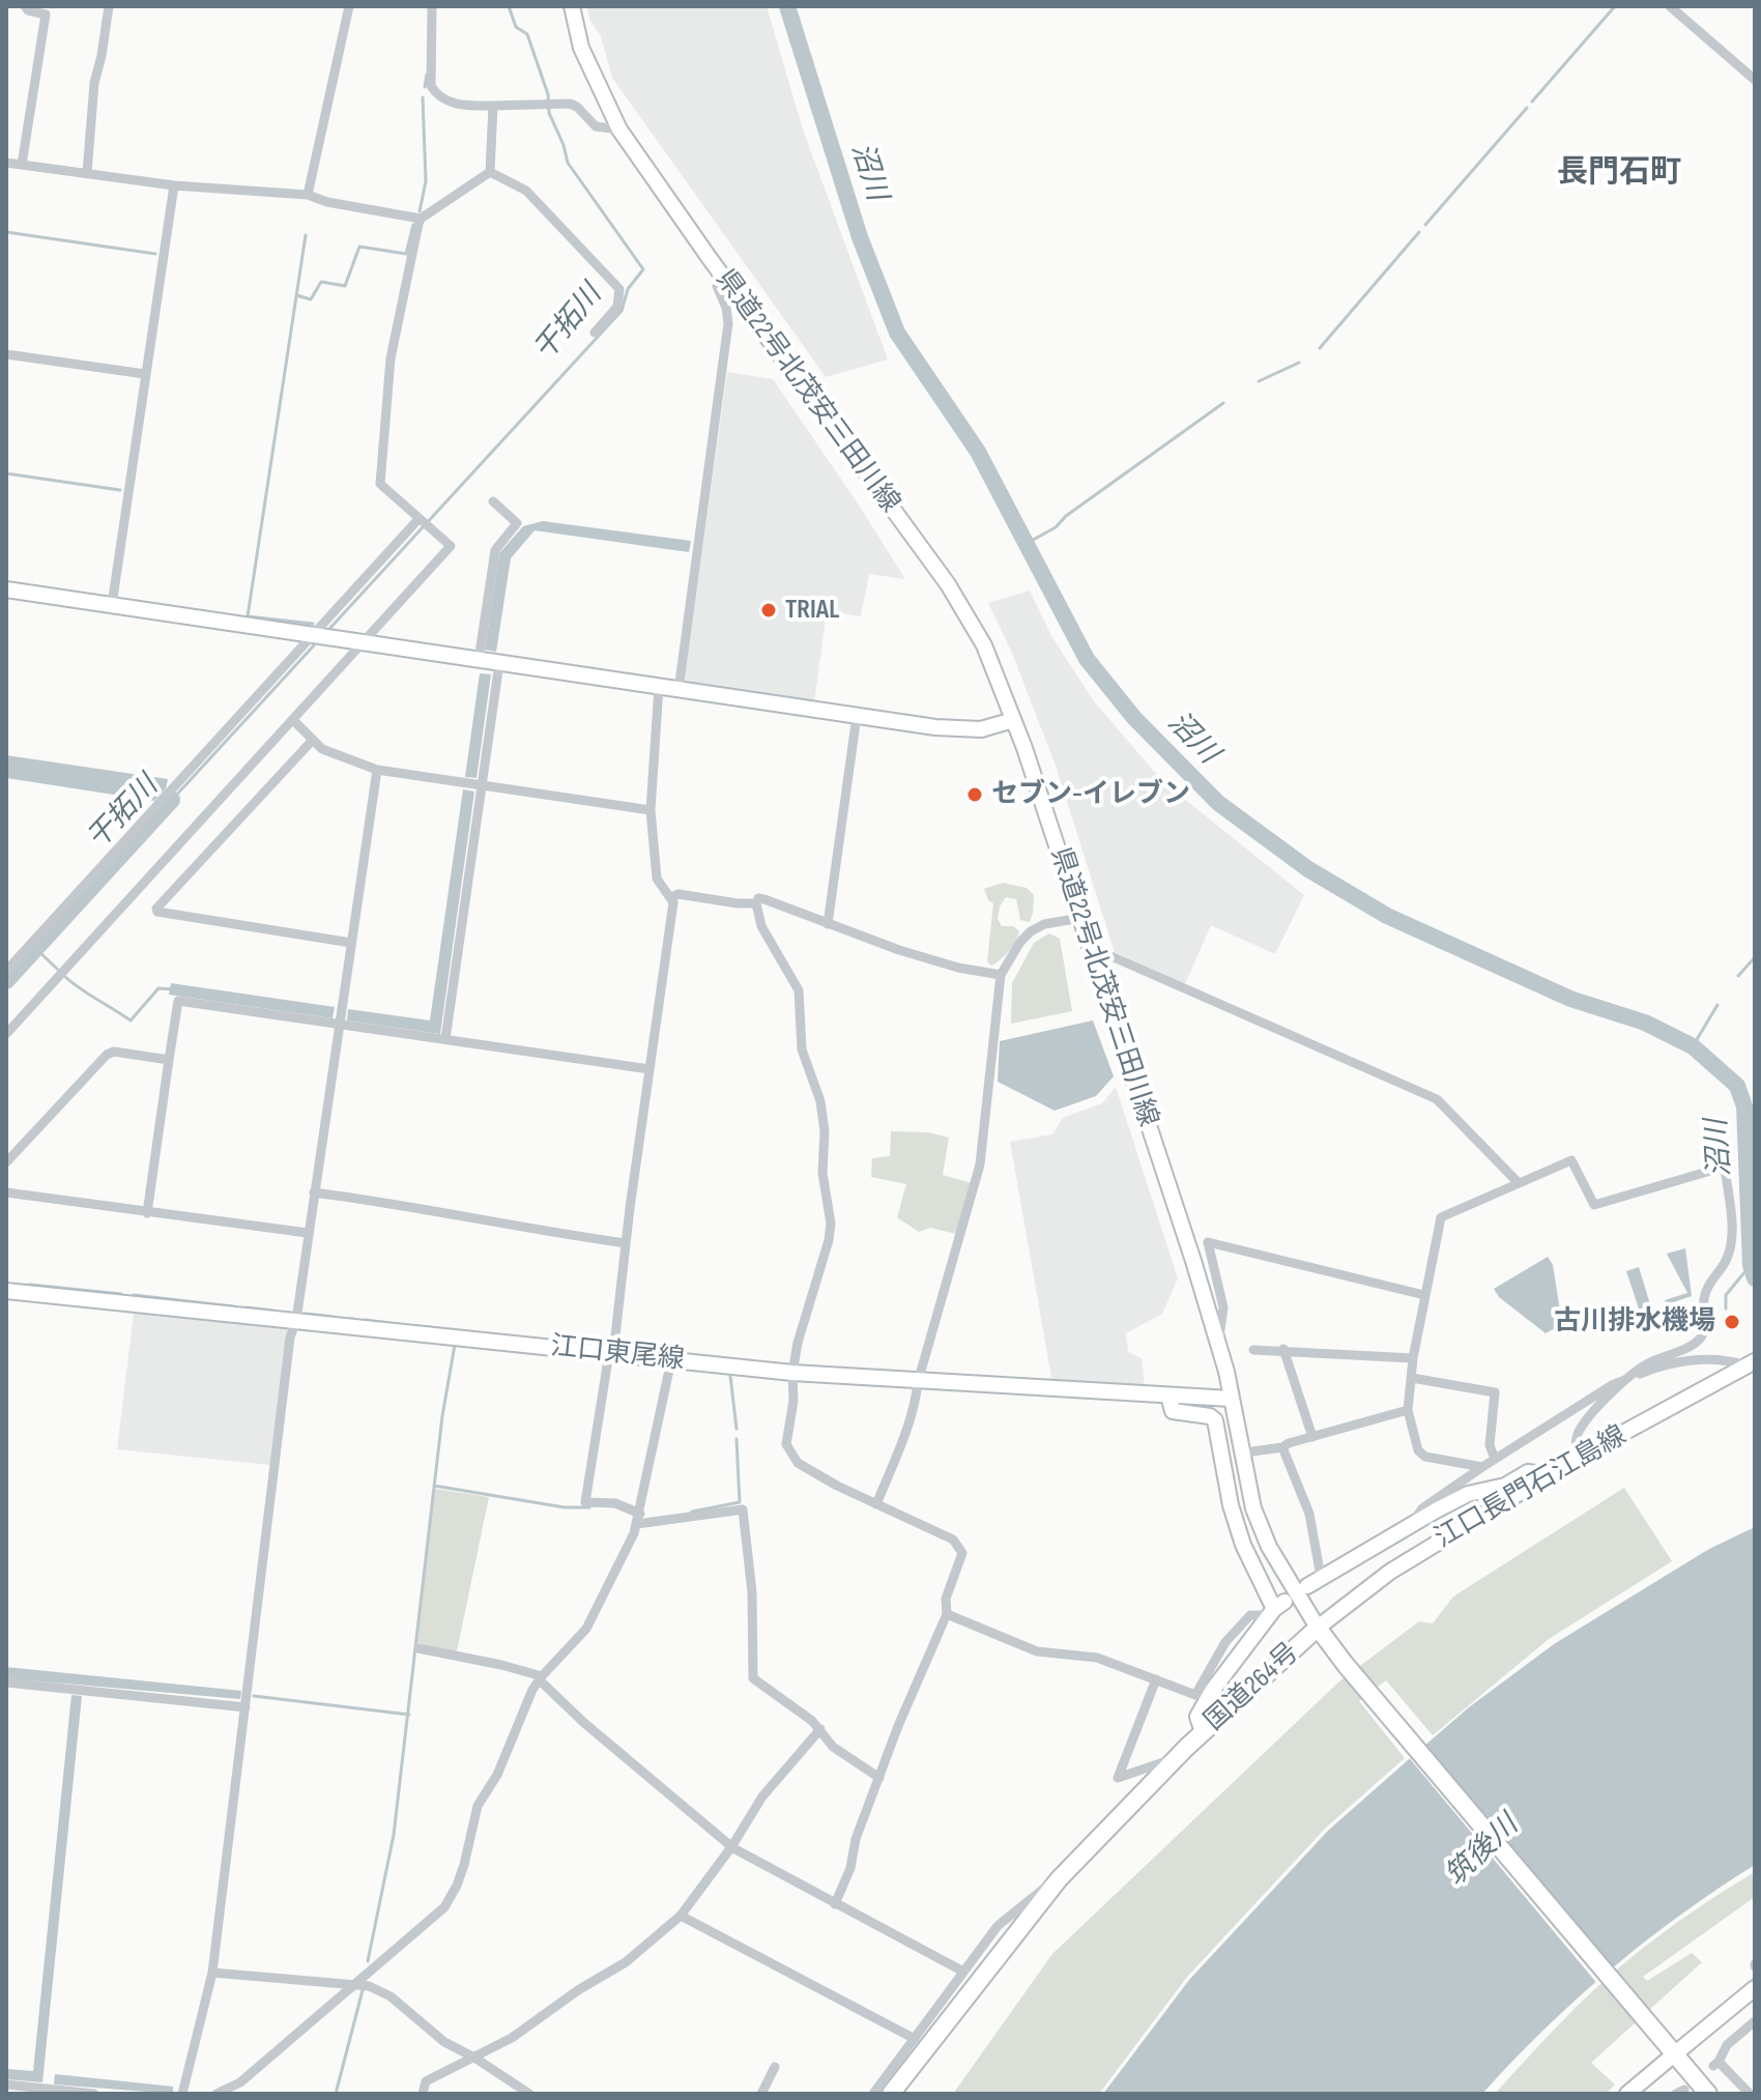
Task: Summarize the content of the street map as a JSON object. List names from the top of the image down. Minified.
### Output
{"streets":{"highway":["国道264号"],"main road":["県道22号北茂安三田川線","江口東尾線","江口長門石江島線"]},"crossings":[["県道22号北茂安三田川線","江口東尾線"],["県道22号北茂安三田川線","江口長門石江島線"],["県道22号北茂安三田川線","国道264号"],["江口長門石江島線","国道264号"]],"districts":["長門石町"],"water":["沼川","干拓川","筑後川"],"places":["TRIAL","セブン-イレブン","古川排水機場"]}
